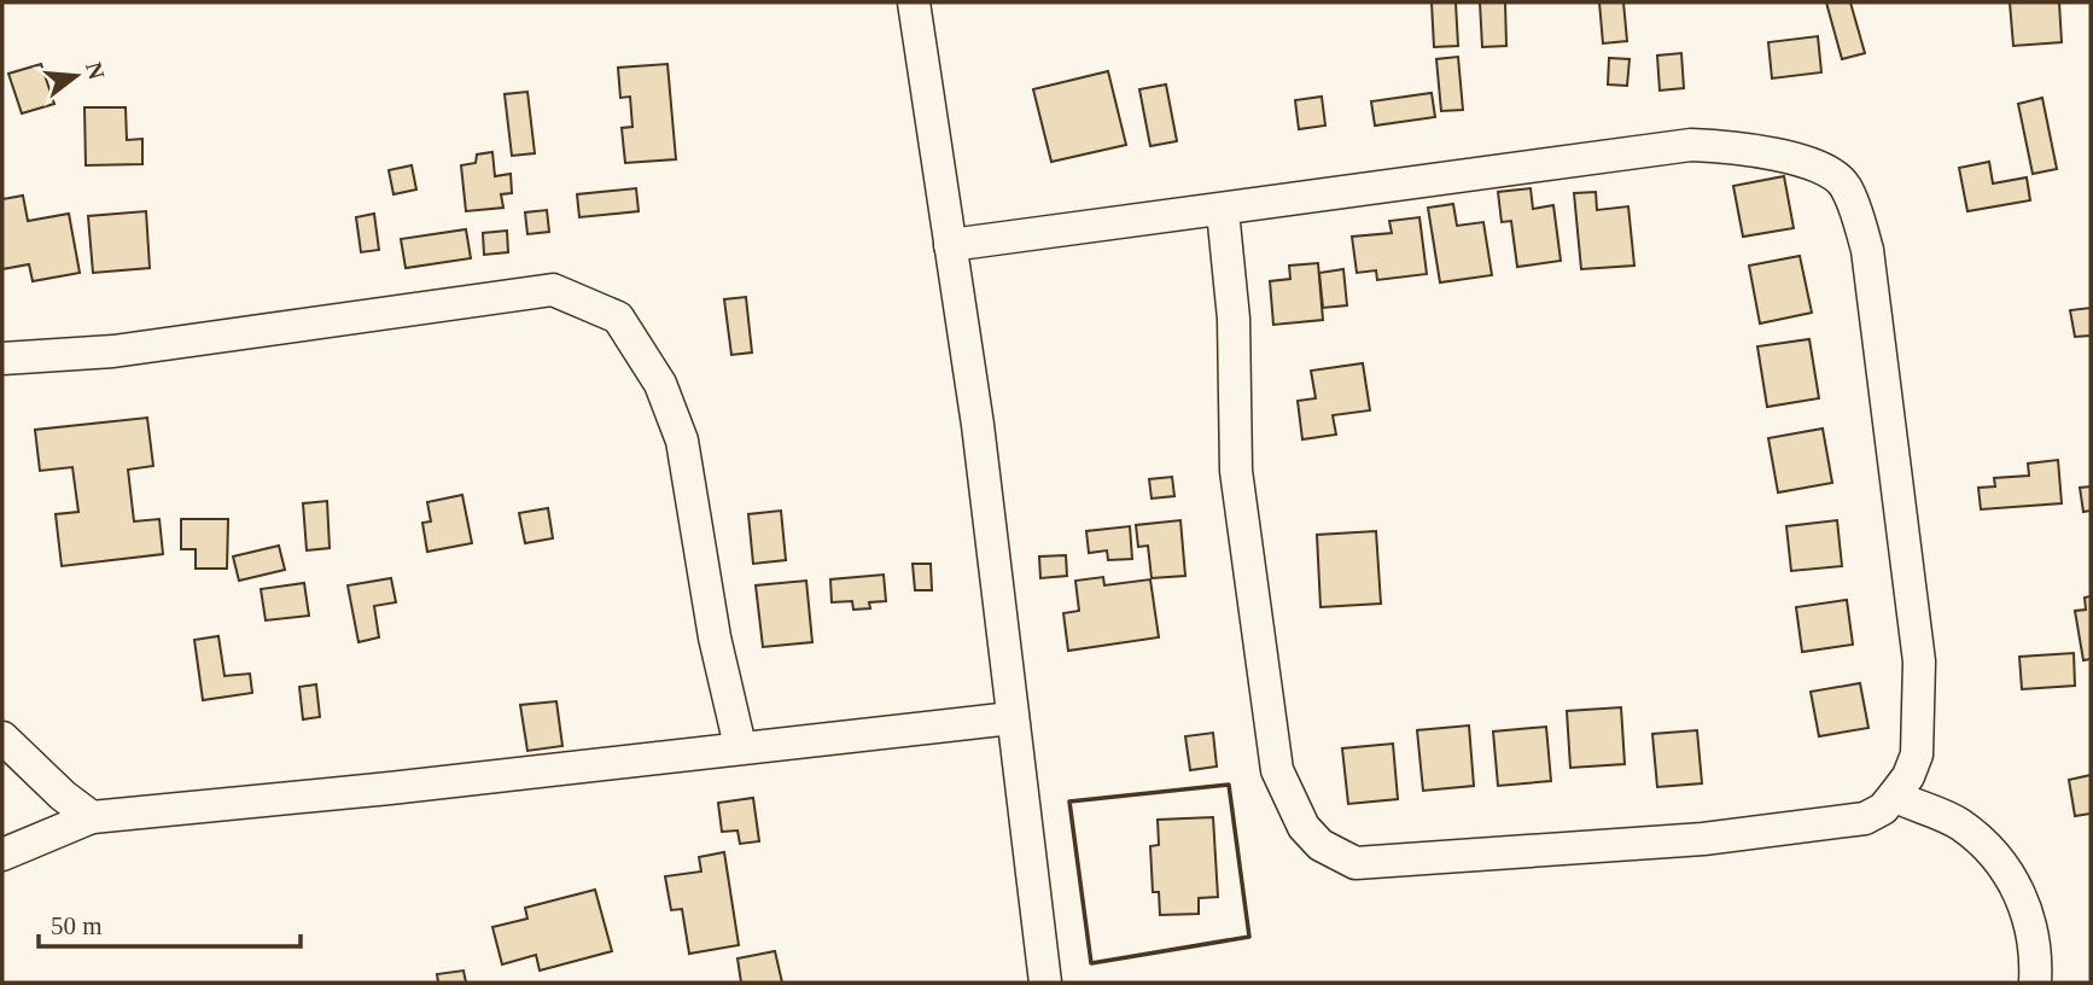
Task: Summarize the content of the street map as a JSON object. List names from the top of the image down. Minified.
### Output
{"scale_bar":"50 m","north":"right"}
